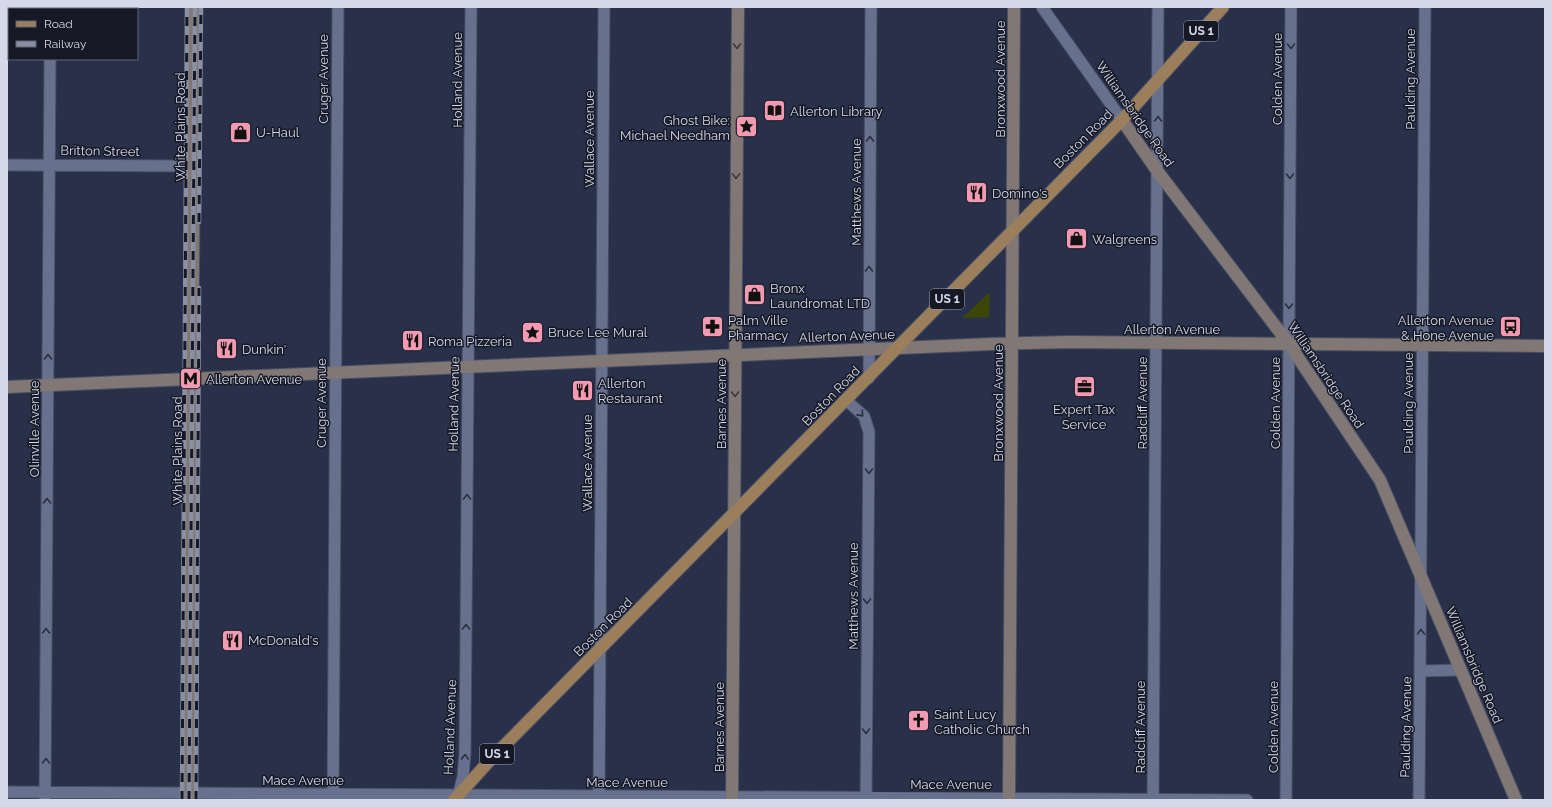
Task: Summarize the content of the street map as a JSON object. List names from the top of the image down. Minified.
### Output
{"streets":{"main road":["US 1","Bronxwood Avenue","Williamsbridge Road","White Plains Road","Boston Road","Allerton Avenue","Barnes Avenue"],"street":["Cruger Avenue","Colden Avenue","Paulding Avenue","Holland Avenue","Wallace Avenue","Britton Street","Matthews Avenue","Radcliff Avenue","Olinville Avenue","Mace Avenue"]},"crossings":[["Cruger Avenue","Allerton Avenue"],["Cruger Avenue","Mace Avenue"],["Bronxwood Avenue","Boston Road"],["Bronxwood Avenue","Allerton Avenue"],["Bronxwood Avenue","Mace Avenue"],["Colden Avenue","Williamsbridge Road"],["Colden Avenue","Allerton Avenue"],["Paulding Avenue","Williamsbridge Road"],["Paulding Avenue","Allerton Avenue"],["Holland Avenue","Boston Road"],["Holland Avenue","Allerton Avenue"],["Holland Avenue","Mace Avenue"],["Williamsbridge Road","Boston Road"],["Williamsbridge Road","Allerton Avenue"],["Williamsbridge Road","Radcliff Avenue"],["White Plains Road","Britton Street"],["White Plains Road","Allerton Avenue"],["White Plains Road","Mace Avenue"],["Wallace Avenue","Boston Road"],["Wallace Avenue","Allerton Avenue"],["Wallace Avenue","Mace Avenue"],["Boston Road","Matthews Avenue"],["Boston Road","Allerton Avenue"],["Boston Road","Radcliff Avenue"],["Boston Road","Barnes Avenue"],["Boston Road","Mace Avenue"],["Britton Street","Olinville Avenue"],["Matthews Avenue","Allerton Avenue"],["Matthews Avenue","Mace Avenue"],["Allerton Avenue","Radcliff Avenue"],["Allerton Avenue","Barnes Avenue"],["Allerton Avenue","Olinville Avenue"],["Radcliff Avenue","Mace Avenue"],["Barnes Avenue","Mace Avenue"],["Olinville Avenue","Mace Avenue"]],"one_way":["Colden Avenue","Holland Avenue","Barnes Avenue","Olinville Avenue"],"places":{"library":["Allerton Library"],"place":["Ghost Bike: Michael Needham","Bruce Lee Mural"],"shop":["U-Haul","Walgreens","Bronx Laundromat LTD"],"restaurant":["Domino's","Roma Pizzeria","Dunkin'","Allerton Restaurant","McDonald's"],"pharmacy":["Palm Ville Pharmacy"],"bus stop":["Allerton Avenue & Hone Avenue"],"metro station":["Allerton Avenue"],"office":["Expert Tax Service"],"church":["Saint Lucy Catholic Church"]},"legend":["Road","Railway"]}
